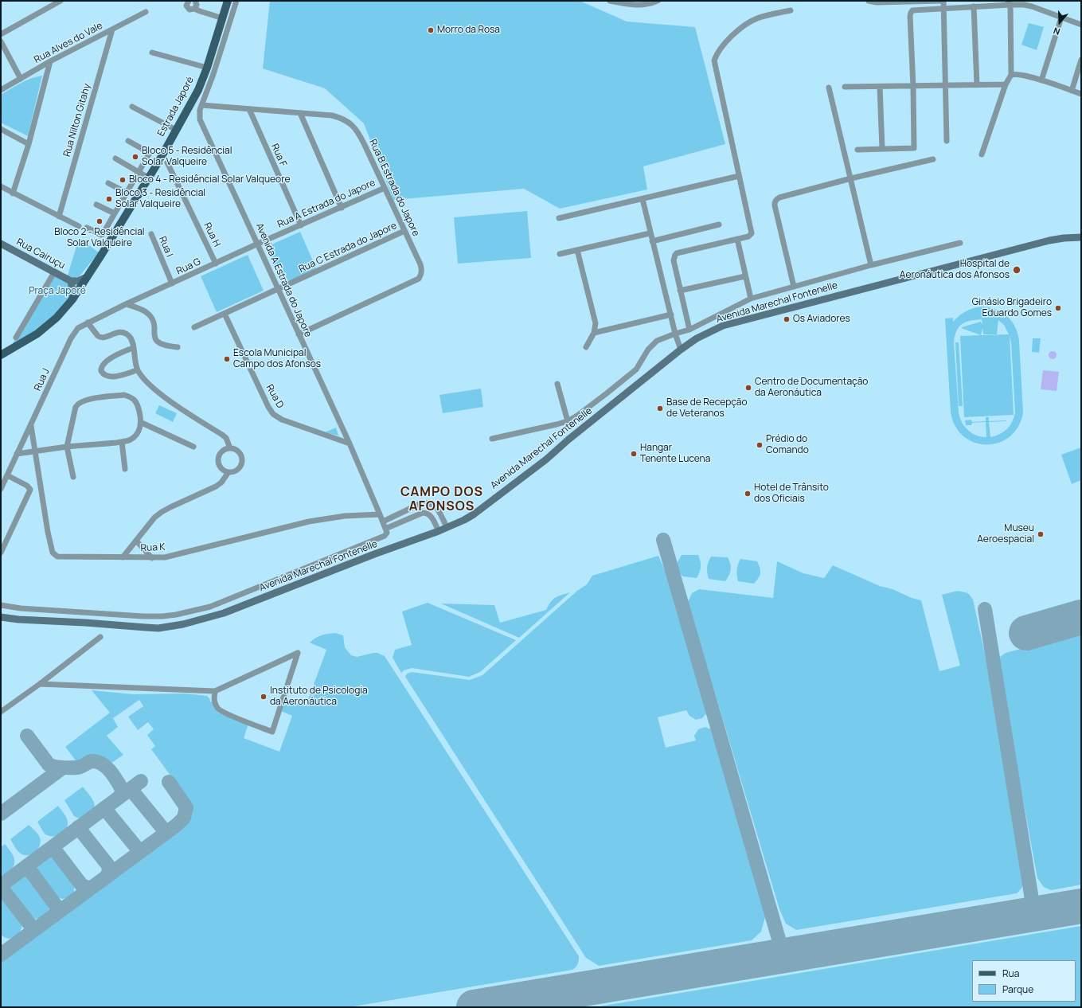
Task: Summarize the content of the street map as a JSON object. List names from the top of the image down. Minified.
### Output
{"streets":{"main road":["Estrada Japoré","Rua Cairuçu","Avenida Marechal Fontenelle"],"street":["Rua Alves do Vale","Rua Nilton Gitahy","Rua F","Rua B Estrada do Japore","Rua A Estrada do Japore","Rua H","Rua I","Rua C Estrada do Japore","Rua G","Avenida A Estrada do Japore","Rua J","Rua D","Rua K"]},"crossings":[["Rua Alves do Vale","Rua Nilton Gitahy"],["Estrada Japoré","Rua Cairuçu"],["Rua F","Rua B Estrada do Japore"],["Rua F","Rua A Estrada do Japore"],["Rua B Estrada do Japore","Rua A Estrada do Japore"],["Rua B Estrada do Japore","Rua C Estrada do Japore"],["Rua B Estrada do Japore","Avenida A Estrada do Japore"],["Rua A Estrada do Japore","Rua G"],["Rua A Estrada do Japore","Avenida A Estrada do Japore"],["Rua H","Rua G"],["Rua I","Rua G"],["Rua C Estrada do Japore","Avenida A Estrada do Japore"],["Rua C Estrada do Japore","Rua D"],["Rua G","Avenida A Estrada do Japore"],["Rua G","Rua J"],["Avenida A Estrada do Japore","Rua D"],["Avenida A Estrada do Japore","Rua K"],["Rua J","Rua K"]],"districts":["CAMPO DOS AFONSOS"],"parks":["Praça Japoré"],"places":["Morro da Rosa","Bloco 5 - Residêncial Solar Valqueire","Bloco 4 - Residêncial Solar Valqueore","Bloco 3 - Residêncial Solar Valqueire","Bloco 2 - Residêncial Solar Valqueire","Hospital de Aeronáutica dos Afonsos","Ginásio Brigadeiro Eduardo Gomes","Os Aviadores","Escola Municipal Campo dos Afonsos","Centro de Documentação da Aeronáutica","Base de Recepção de Veteranos","Prédio do Comando","Hangar Tenente Lucena","Hotel de Trânsito dos Oficiais","Museu Aeroespacial","Instituto de Psicologia da Aeronáutica"],"legend":["Rua","Parque"],"north":"bottom"}
